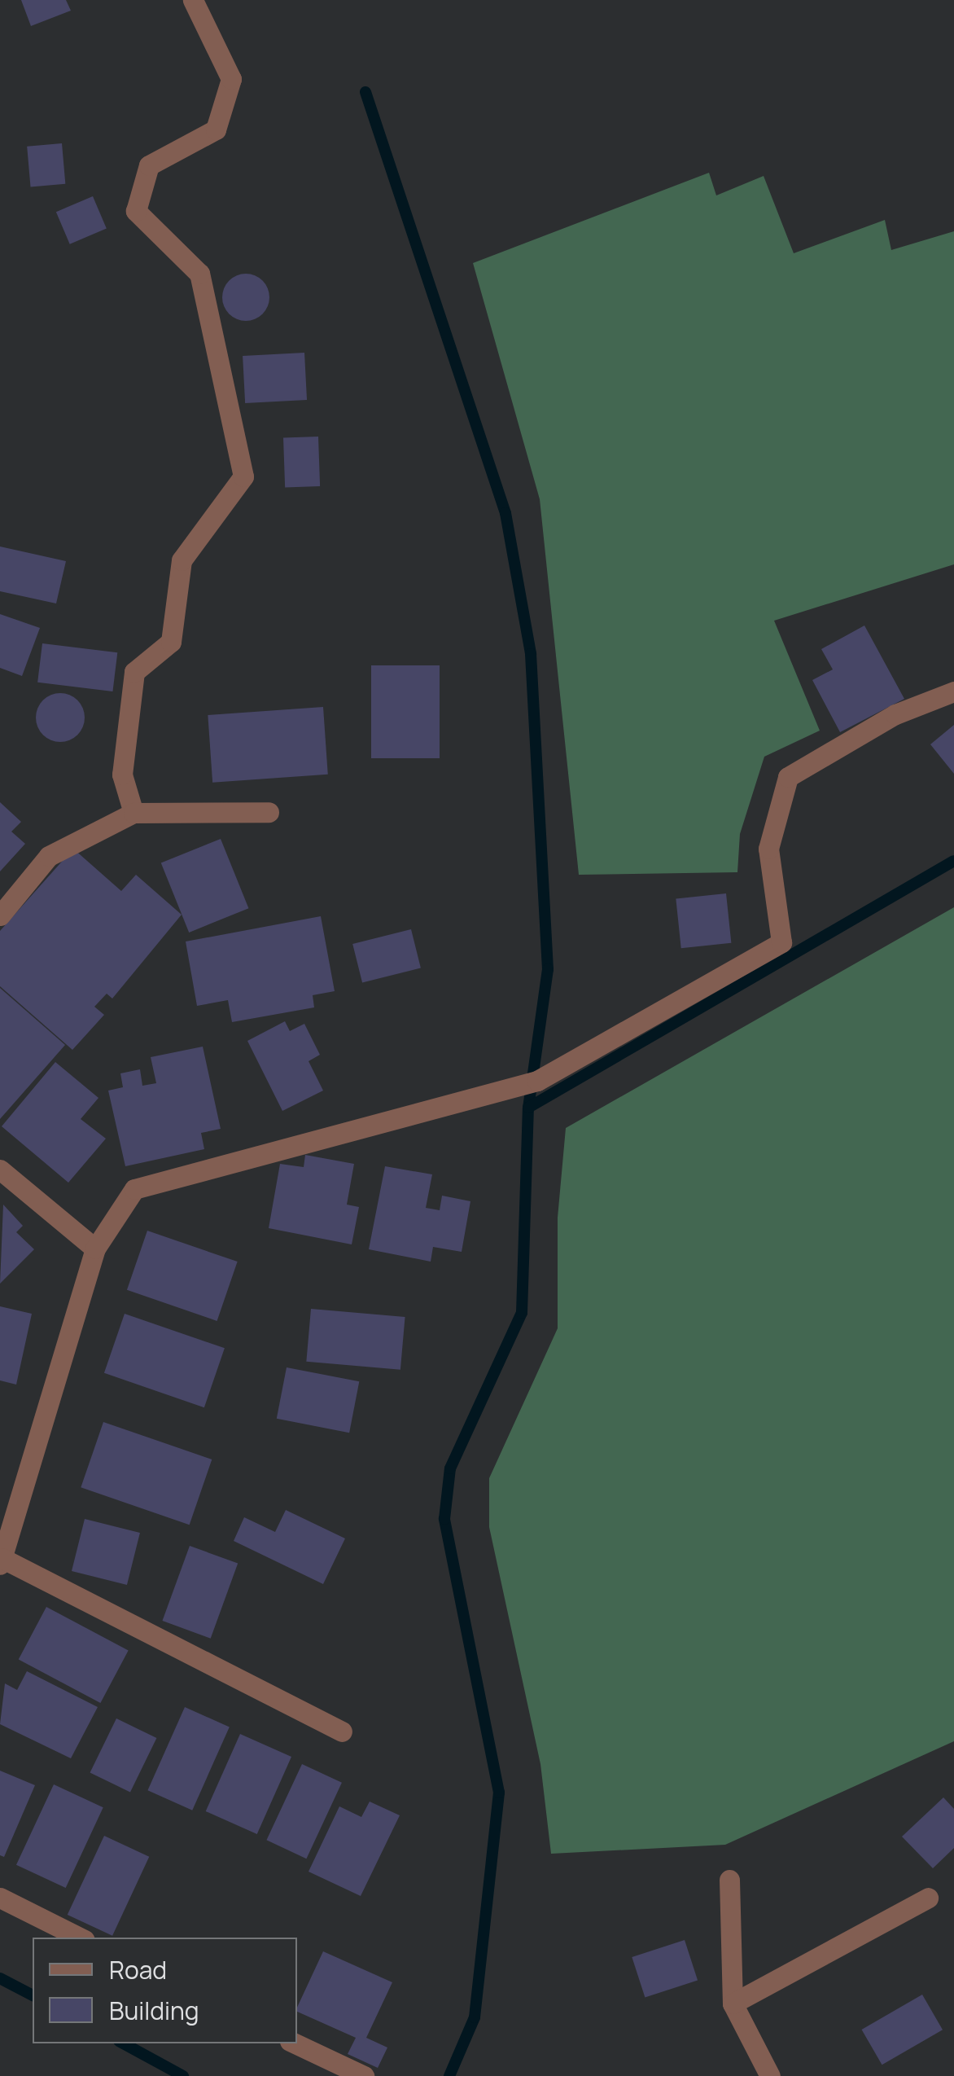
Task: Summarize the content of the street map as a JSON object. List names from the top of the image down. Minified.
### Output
{"legend":["Road","Building"]}
